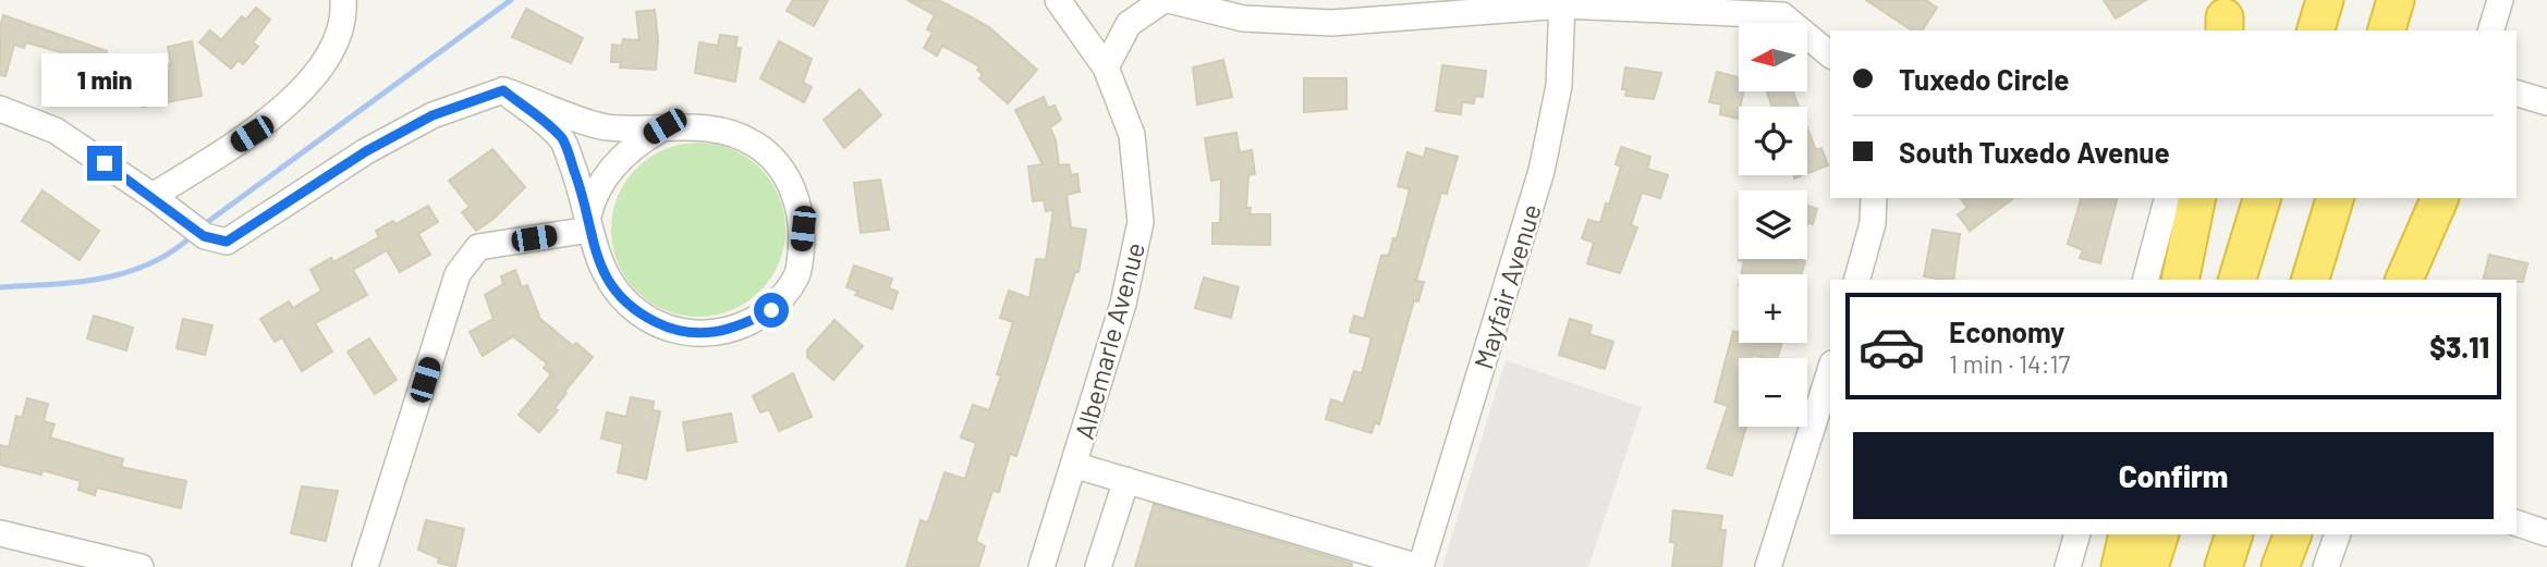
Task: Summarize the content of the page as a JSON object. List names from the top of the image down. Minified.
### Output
{"streets":{"street":["Mayfair Avenue","Albemarle Avenue"]},"north":"left","page":{"map_buttons":["+","−"],"banner":["Tuxedo Circle","South Tuxedo Avenue"],"bubble":"1 min","list":[{"name":"Economy","note":"1 min · 14:17","value":"$3.11"}],"buttons":"Confirm"}}
